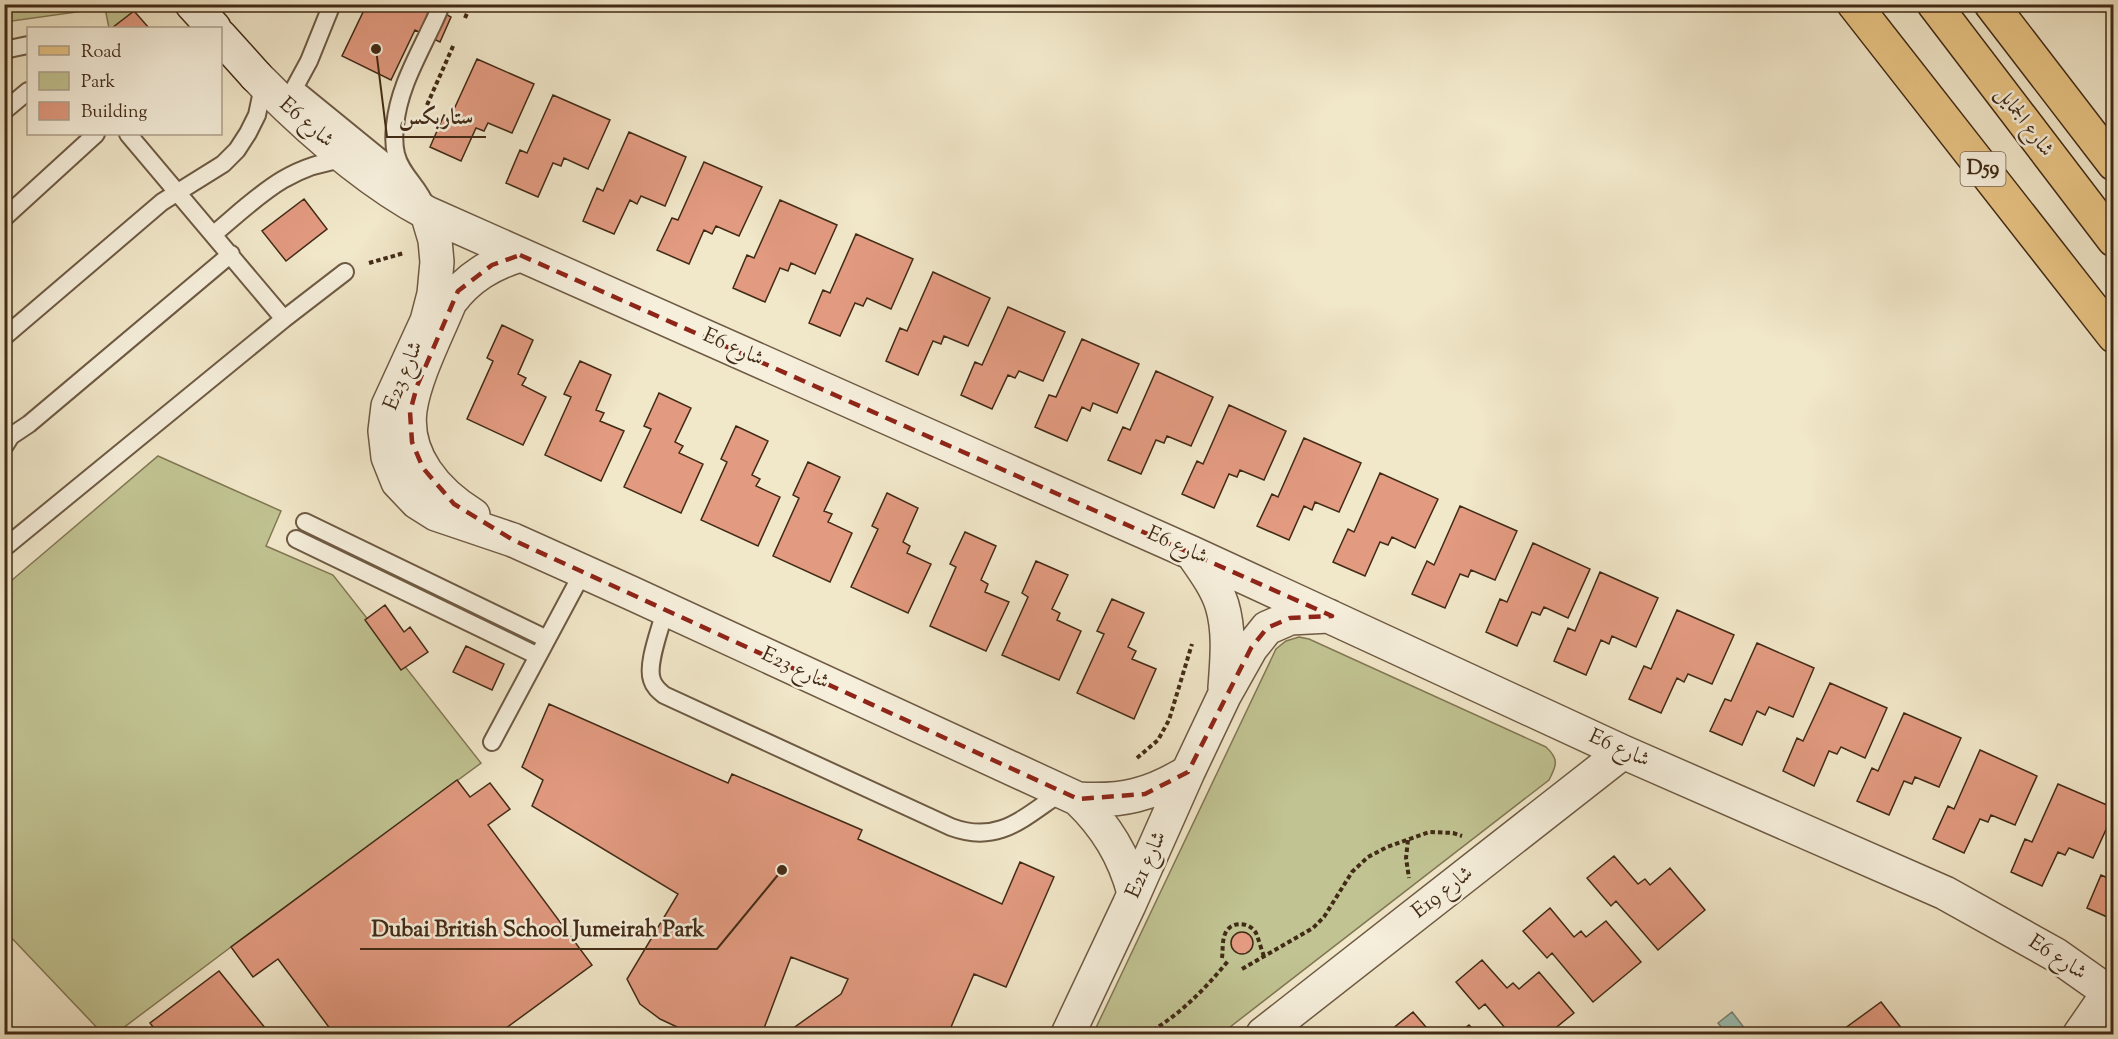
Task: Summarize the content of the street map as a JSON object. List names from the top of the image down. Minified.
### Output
{"streets":{"main road":["شارع الجمايل","D59"],"street":["E6 شارع","E23 شارع","E21 شارع","E19 شارع"]},"crossings":[["E6 شارع","E23 شارع"],["E6 شارع","E21 شارع"],["E6 شارع","E19 شارع"],["E23 شارع","E21 شارع"]],"places":["ستاربكس","Dubai British School Jumeirah Park"],"legend":["Road","Park","Building"]}
